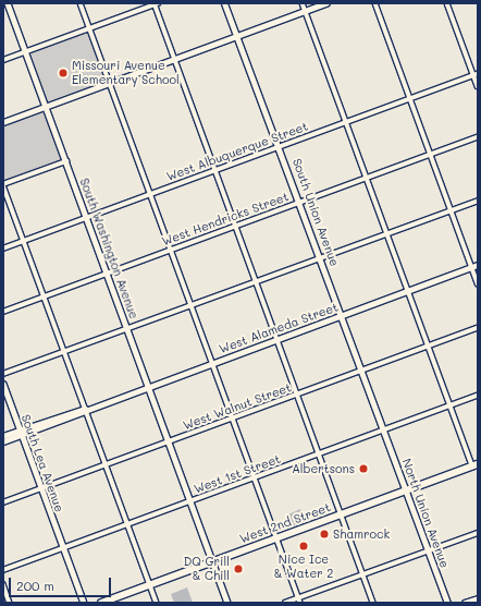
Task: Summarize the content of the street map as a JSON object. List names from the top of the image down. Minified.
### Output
{"streets":{"main road":["South Union Avenue","North Union Avenue","West 2nd Street"],"street":["West Albuquerque Street","West Hendricks Street","South Washington Avenue","West Alameda Street","West Walnut Street","South Lea Avenue","West 1st Street"]},"crossings":[["West Albuquerque Street","South Union Avenue"],["West Albuquerque Street","South Washington Avenue"],["South Union Avenue","West Hendricks Street"],["South Union Avenue","West Alameda Street"],["South Union Avenue","West Walnut Street"],["South Union Avenue","West 1st Street"],["South Union Avenue","North Union Avenue"],["West Hendricks Street","South Washington Avenue"],["South Washington Avenue","West Alameda Street"],["South Washington Avenue","West Walnut Street"],["South Washington Avenue","West 1st Street"],["South Washington Avenue","West 2nd Street"],["West Alameda Street","South Lea Avenue"],["West Walnut Street","South Lea Avenue"],["South Lea Avenue","West 1st Street"],["West 1st Street","North Union Avenue"],["North Union Avenue","West 2nd Street"]],"places":["Missouri Avenue Elementary School","Albertsons","Shamrock","Nice Ice & Water 2","DQ Grill & Chill"],"scale_bar":"200 m"}
